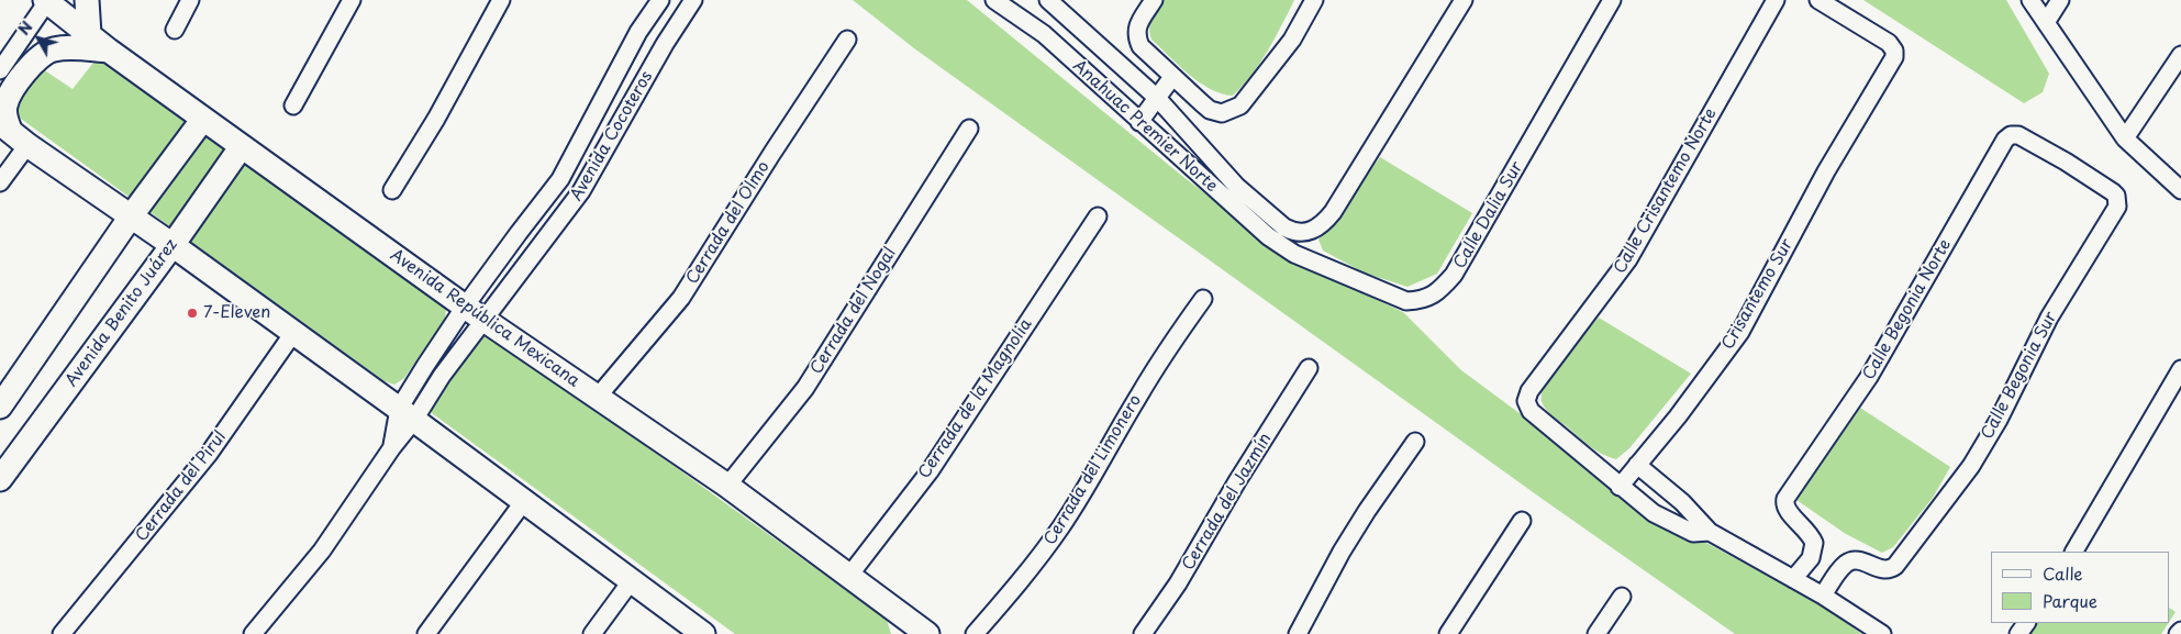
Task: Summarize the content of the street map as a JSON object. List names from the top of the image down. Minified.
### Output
{"streets":{"main road":["Avenida Benito Juárez","Avenida República Mexicana"],"street":["Anahuac Premier Norte","Avenida Cocoteros","Calle Crisantemo Norte","Calle Dalia Sur","Cerrada del Olmo","Crisantemo Sur","Calle Begonia Norte","Cerrada del Nogal","Calle Begonia Sur","Cerrada de la Magnolia","Cerrada del Limonero","Cerrada del Pirul","Cerrada del Jazmín"]},"crossings":[["Anahuac Premier Norte","Calle Dalia Sur"],["Avenida Cocoteros","Avenida República Mexicana"],["Calle Crisantemo Norte","Crisantemo Sur"],["Cerrada del Olmo","Avenida República Mexicana"],["Calle Begonia Norte","Calle Begonia Sur"],["Cerrada del Nogal","Avenida República Mexicana"],["Avenida Benito Juárez","Avenida República Mexicana"],["Avenida República Mexicana","Cerrada de la Magnolia"]],"places":["7-Eleven"],"legend":["Calle","Parque"],"north":"top left"}
